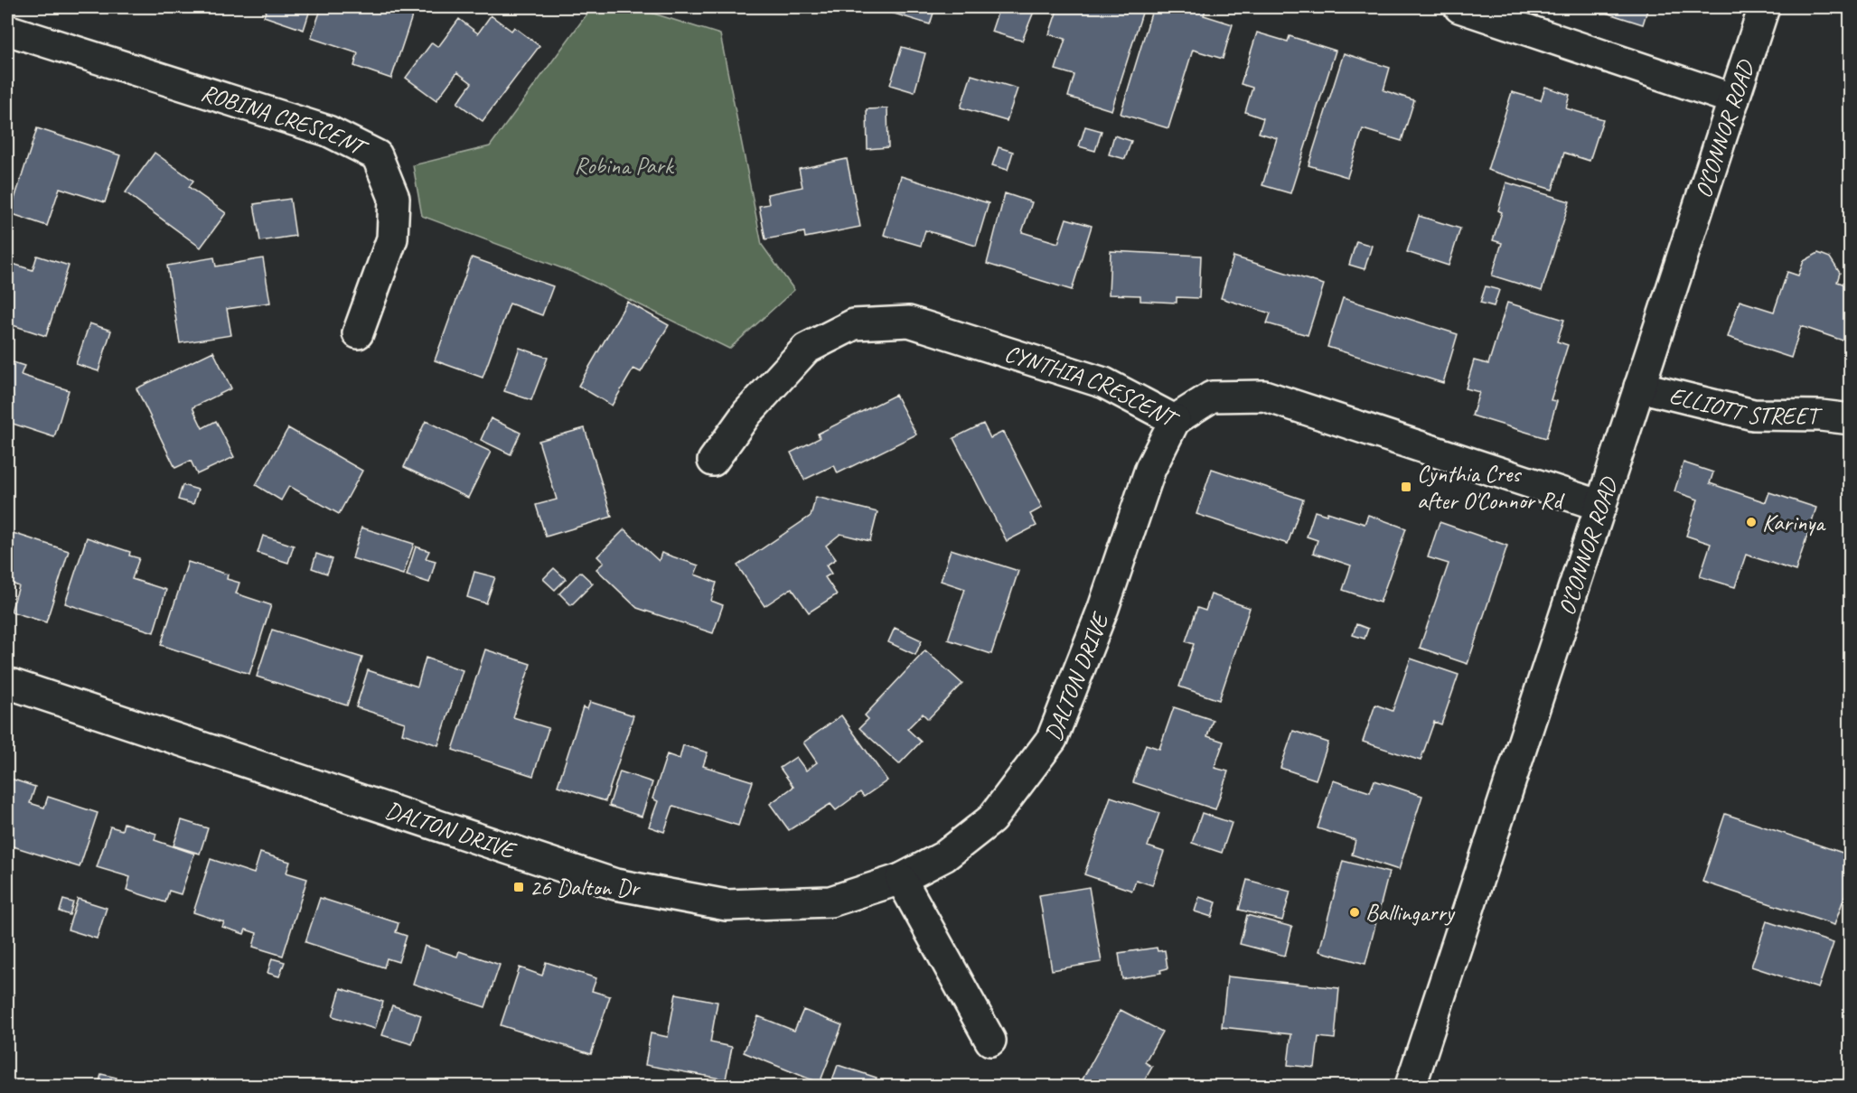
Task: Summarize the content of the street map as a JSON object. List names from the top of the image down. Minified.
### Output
{"streets":{"street":["ROBINA CRESCENT","O'CONNOR ROAD","CYNTHIA CRESCENT","ELLIOTT STREET","DALTON DRIVE"]},"crossings":[["O'CONNOR ROAD","CYNTHIA CRESCENT"],["O'CONNOR ROAD","ELLIOTT STREET"],["CYNTHIA CRESCENT","DALTON DRIVE"]],"parks":["Robina Park"],"places":{"transit":["Cynthia Cres after O'Connor Rd","26 Dalton Dr"],"other":["Karinya","Ballingarry"]}}
